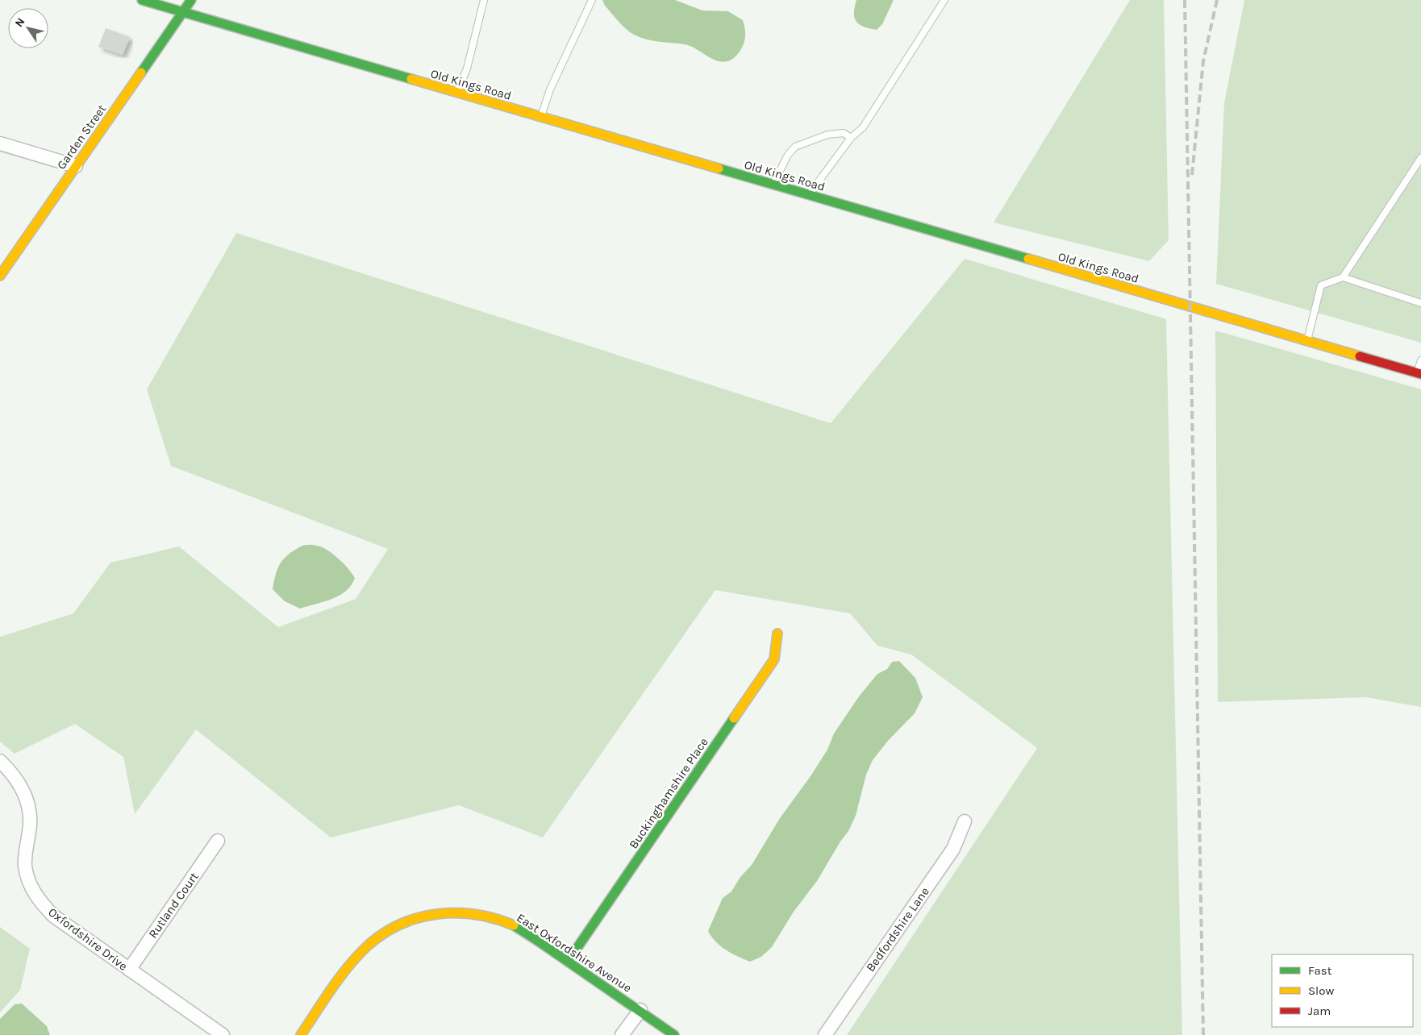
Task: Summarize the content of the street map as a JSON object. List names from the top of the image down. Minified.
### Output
{"streets":{"street":["Old Kings Road","Garden Street","Buckinghamshire Place","Rutland Court","Bedfordshire Lane","Oxfordshire Drive","East Oxfordshire Avenue"]},"crossings":[["Old Kings Road","Garden Street"],["Buckinghamshire Place","East Oxfordshire Avenue"],["Rutland Court","Oxfordshire Drive"]],"legend":["Fast","Slow","Jam"],"north":"top left"}
